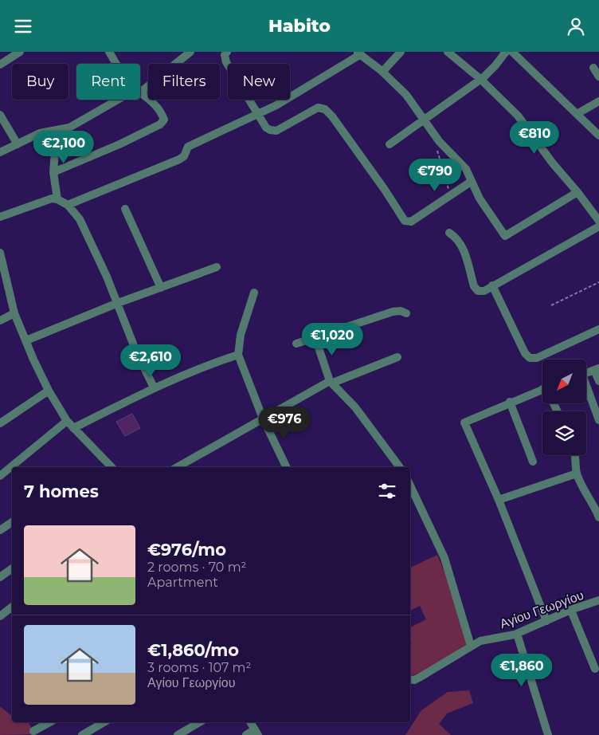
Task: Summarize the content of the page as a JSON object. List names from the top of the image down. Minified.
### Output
{"streets":{"street":["Αγίου Γεωργίου"]},"north":"bottom left","page":{"header":"Habito","chip":["Buy","Rent","Filters","New"],"price":["€810","€2,100","€790","€1,020","€2,610","€976","€1,860"],"heading":"7 homes","list":[{"name":"€976/mo","note":"2 rooms · 70 m² · Apartment"},{"name":"€1,860/mo","note":"3 rooms · 107 m² · Αγίου Γεωργίου"}]}}
